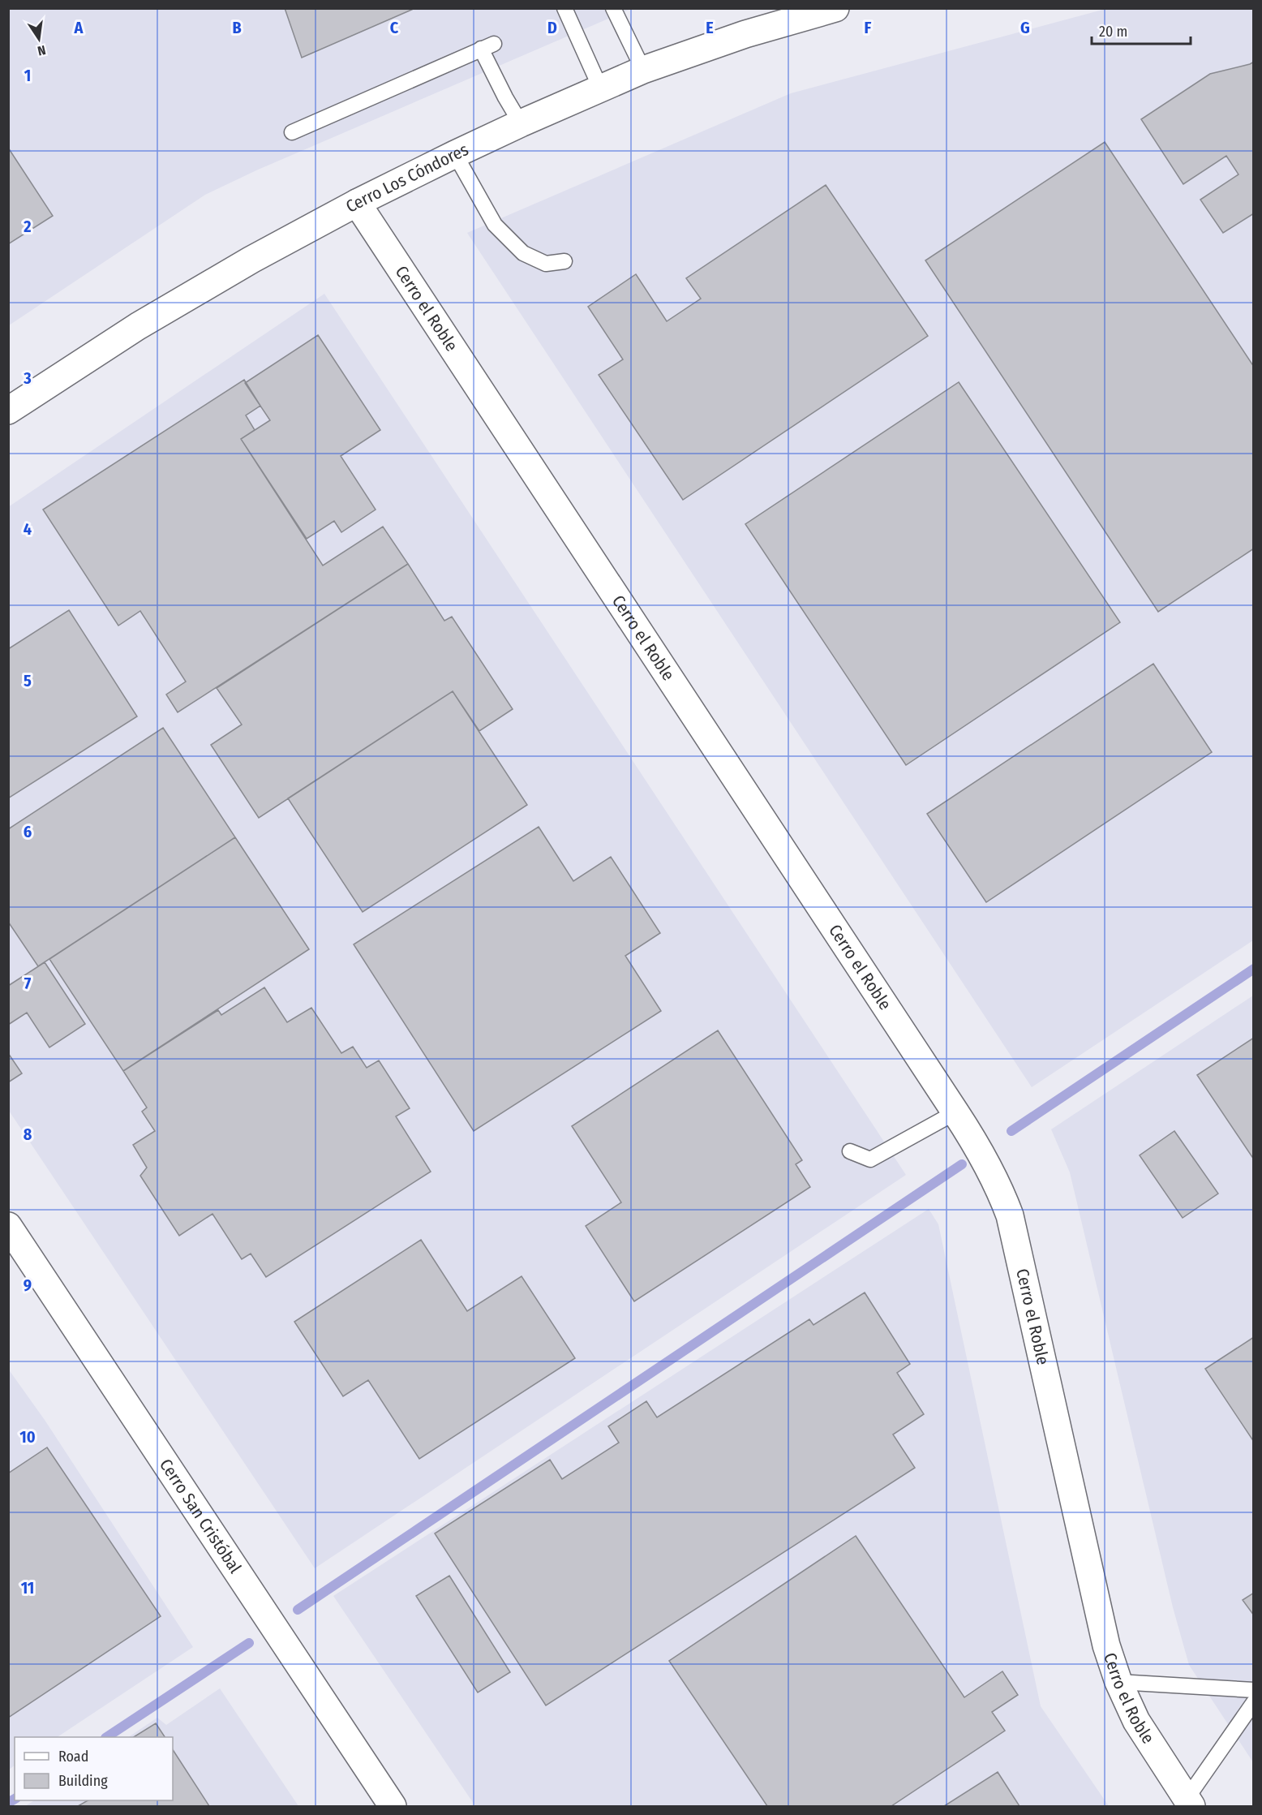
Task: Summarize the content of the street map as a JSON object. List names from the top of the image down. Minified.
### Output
{"streets":{"street":["Cerro Los Cóndores","Cerro el Roble","Cerro San Cristóbal"]},"crossings":[["Cerro Los Cóndores","Cerro el Roble"]],"legend":["Road","Building"],"scale_bar":"20 m","north":"bottom","grid":{"columns":["A","B","C","D","E","F","G"],"rows":["1","2","3","4","5","6","7","8","9","10","11"]}}
